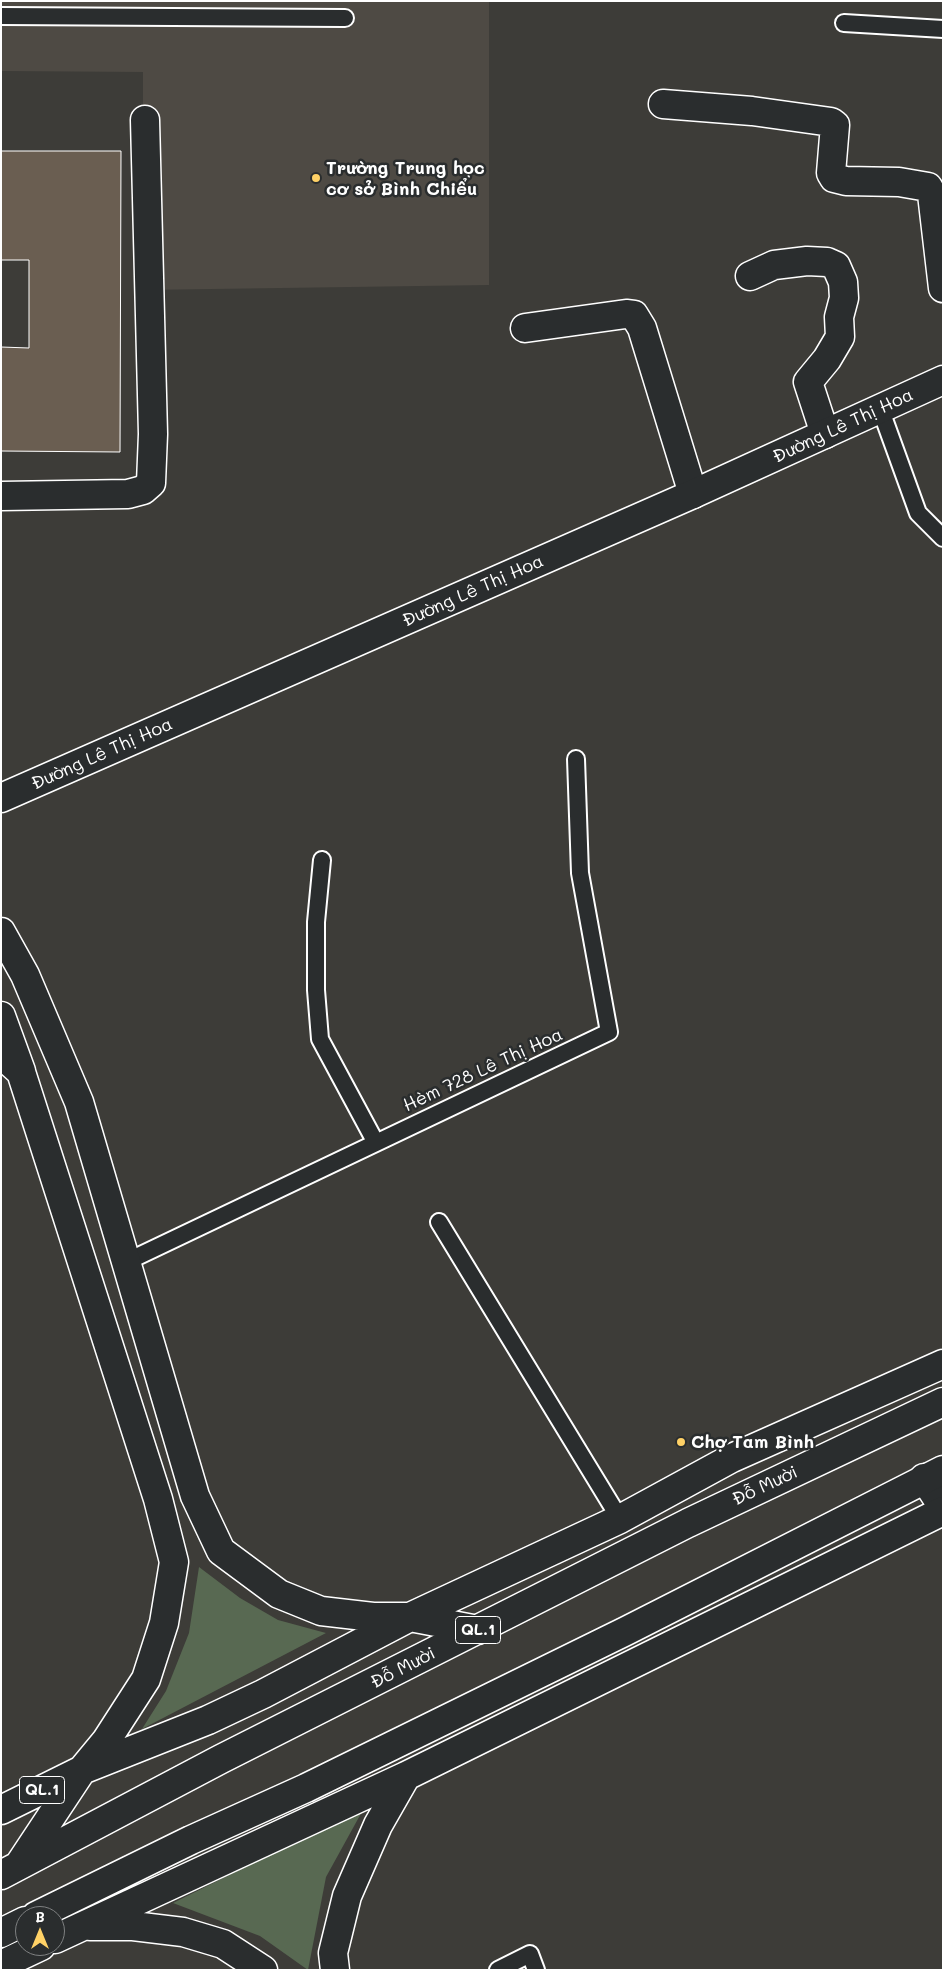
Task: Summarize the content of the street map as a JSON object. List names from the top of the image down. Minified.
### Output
{"streets":{"main road":["Đường Lê Thị Hoa","Đỗ Mười","QL.1"],"lane":["Hèm 728 Lê Thị Hoa"]},"places":["Trường Trung học cơ sở Bình Chiểu","Chợ Tam Bình"],"north":"top"}
